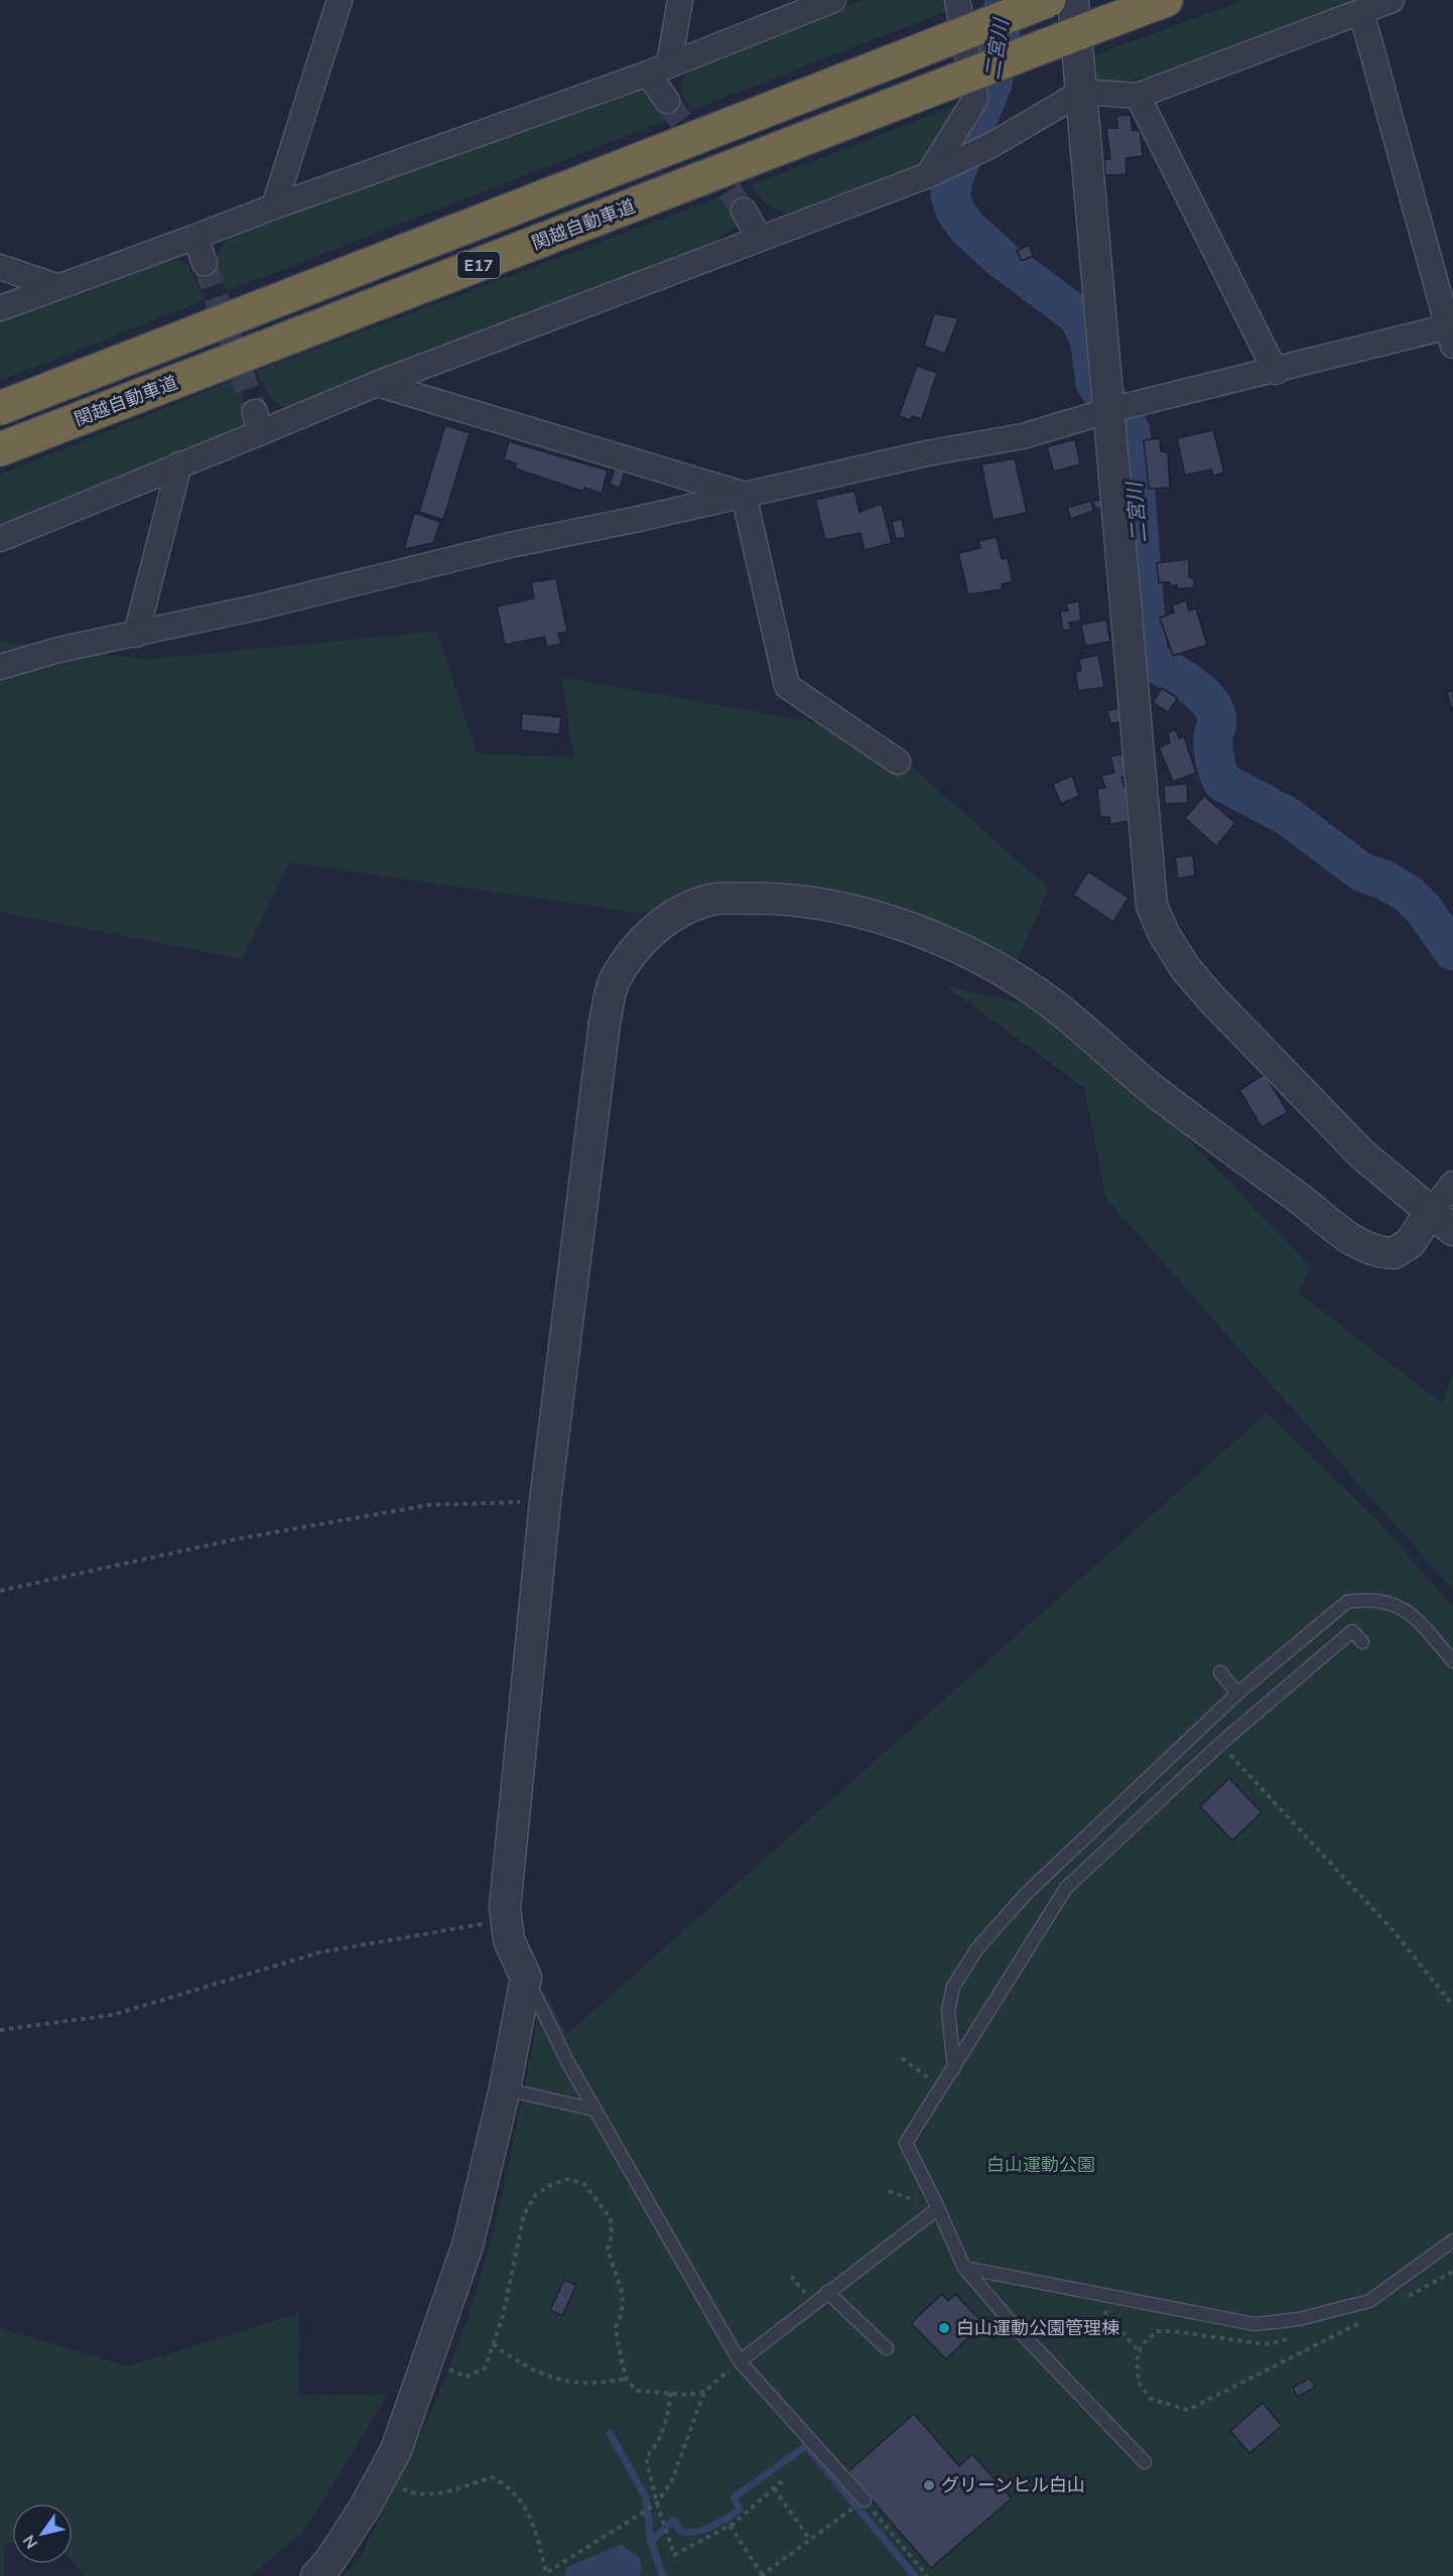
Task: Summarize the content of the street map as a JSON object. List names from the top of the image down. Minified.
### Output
{"streets":{"highway":["関越自動車道","E17"]},"water":["二宮川"],"parks":["白山運動公園"],"places":["白山運動公園管理棟","グリーンヒル白山"],"north":"bottom left"}
